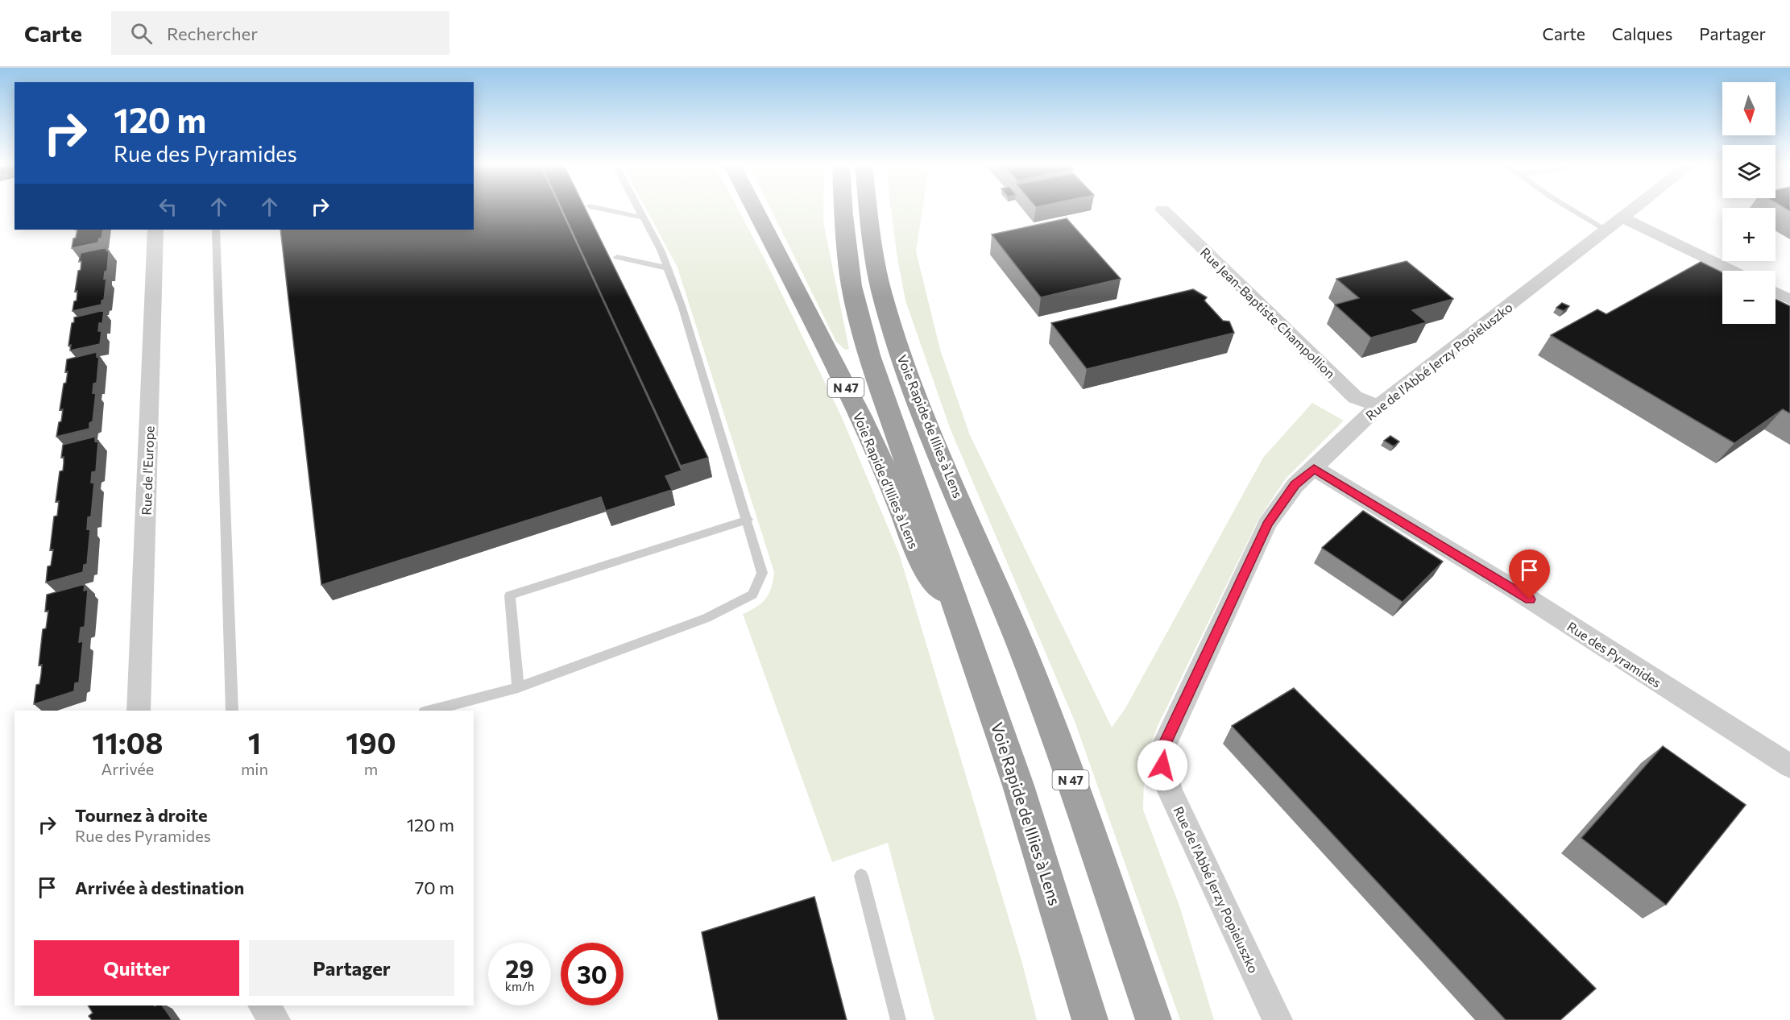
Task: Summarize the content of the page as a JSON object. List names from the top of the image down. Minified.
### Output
{"streets":{"highway":["N 47","Voie Rapide de Illies à Lens","Voie Rapide d’Illies à Lens"],"street":["Rue Jean-Baptiste Champollion","Rue de l'Abbé Jerzy Popieluszko","Rue de l'Europe","Rue des Pyramides"]},"crossings":[["Rue Jean-Baptiste Champollion","Rue de l'Abbé Jerzy Popieluszko"],["Rue de l'Abbé Jerzy Popieluszko","Rue des Pyramides"],["Voie Rapide de Illies à Lens","Voie Rapide d’Illies à Lens"]],"north":"bottom","page":{"header":"Carte","search":"Rechercher","nav":["Carte","Calques","Partager"],"map_buttons":["+","−"],"turn":["120 m","Rue des Pyramides"],"eta":["11:08","Arrivée","1","min","190","m"],"list":[{"name":"Tournez à droite","note":"Rue des Pyramides","value":"120 m"},{"name":"Arrivée à destination","value":"70 m"}],"buttons":["Quitter","Partager"],"speed":"29 km/h","limit":"30"}}
